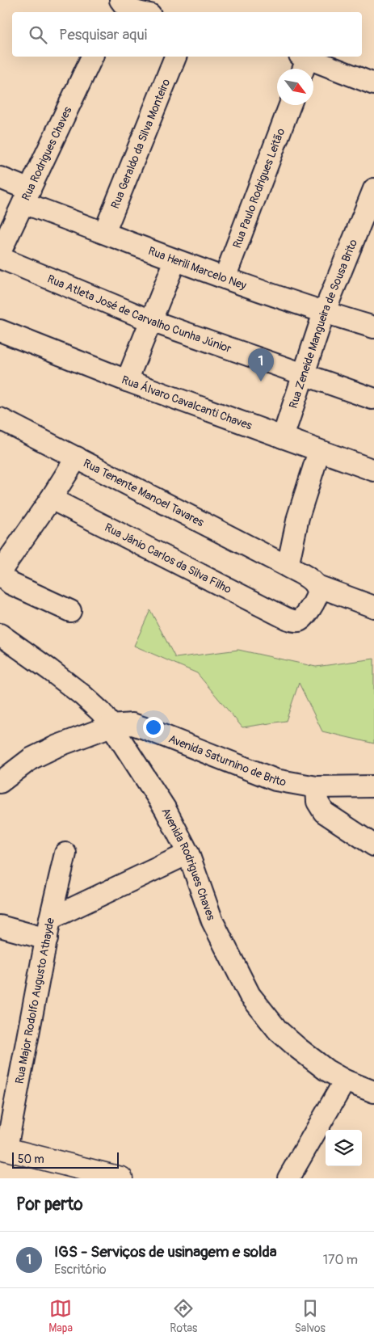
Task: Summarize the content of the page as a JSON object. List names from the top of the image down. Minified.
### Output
{"streets":{"street":["Rua Geraldo da Silva Monteiro","Rua Rodrigues Chaves","Rua Paulo Rodrigues Leitão","Rua Herili Marcelo Ney","Rua Atleta José de Carvalho Cunha Júnior","Rua Zeneide Mangueira de Sousa Brito","Rua Álvaro Cavalcanti Chaves","Rua Tenente Manoel Tavares","Rua Jânio Carlos da Silva Filho","Avenida Saturnino de Brito","Avenida Rodrigues Chaves","Rua Major Rodolfo Augusto Athayde"]},"crossings":[["Rua Geraldo da Silva Monteiro","Rua Herili Marcelo Ney"],["Rua Rodrigues Chaves","Rua Herili Marcelo Ney"],["Rua Paulo Rodrigues Leitão","Rua Herili Marcelo Ney"],["Rua Herili Marcelo Ney","Rua Zeneide Mangueira de Sousa Brito"],["Rua Atleta José de Carvalho Cunha Júnior","Rua Zeneide Mangueira de Sousa Brito"],["Rua Zeneide Mangueira de Sousa Brito","Rua Álvaro Cavalcanti Chaves"],["Rua Tenente Manoel Tavares","Rua Jânio Carlos da Silva Filho"],["Avenida Saturnino de Brito","Avenida Rodrigues Chaves"]],"scale_bar":"50 m","north":"bottom right","page":{"search":"Pesquisar aqui","pins":"1","scale":"50 m","heading":"Por perto","list":[{"mark":"1","name":"IGS - Serviços de usinagem e solda","note":"Escritório","value":"170 m"}],"nav":["Mapa","Rotas","Salvos"]}}
